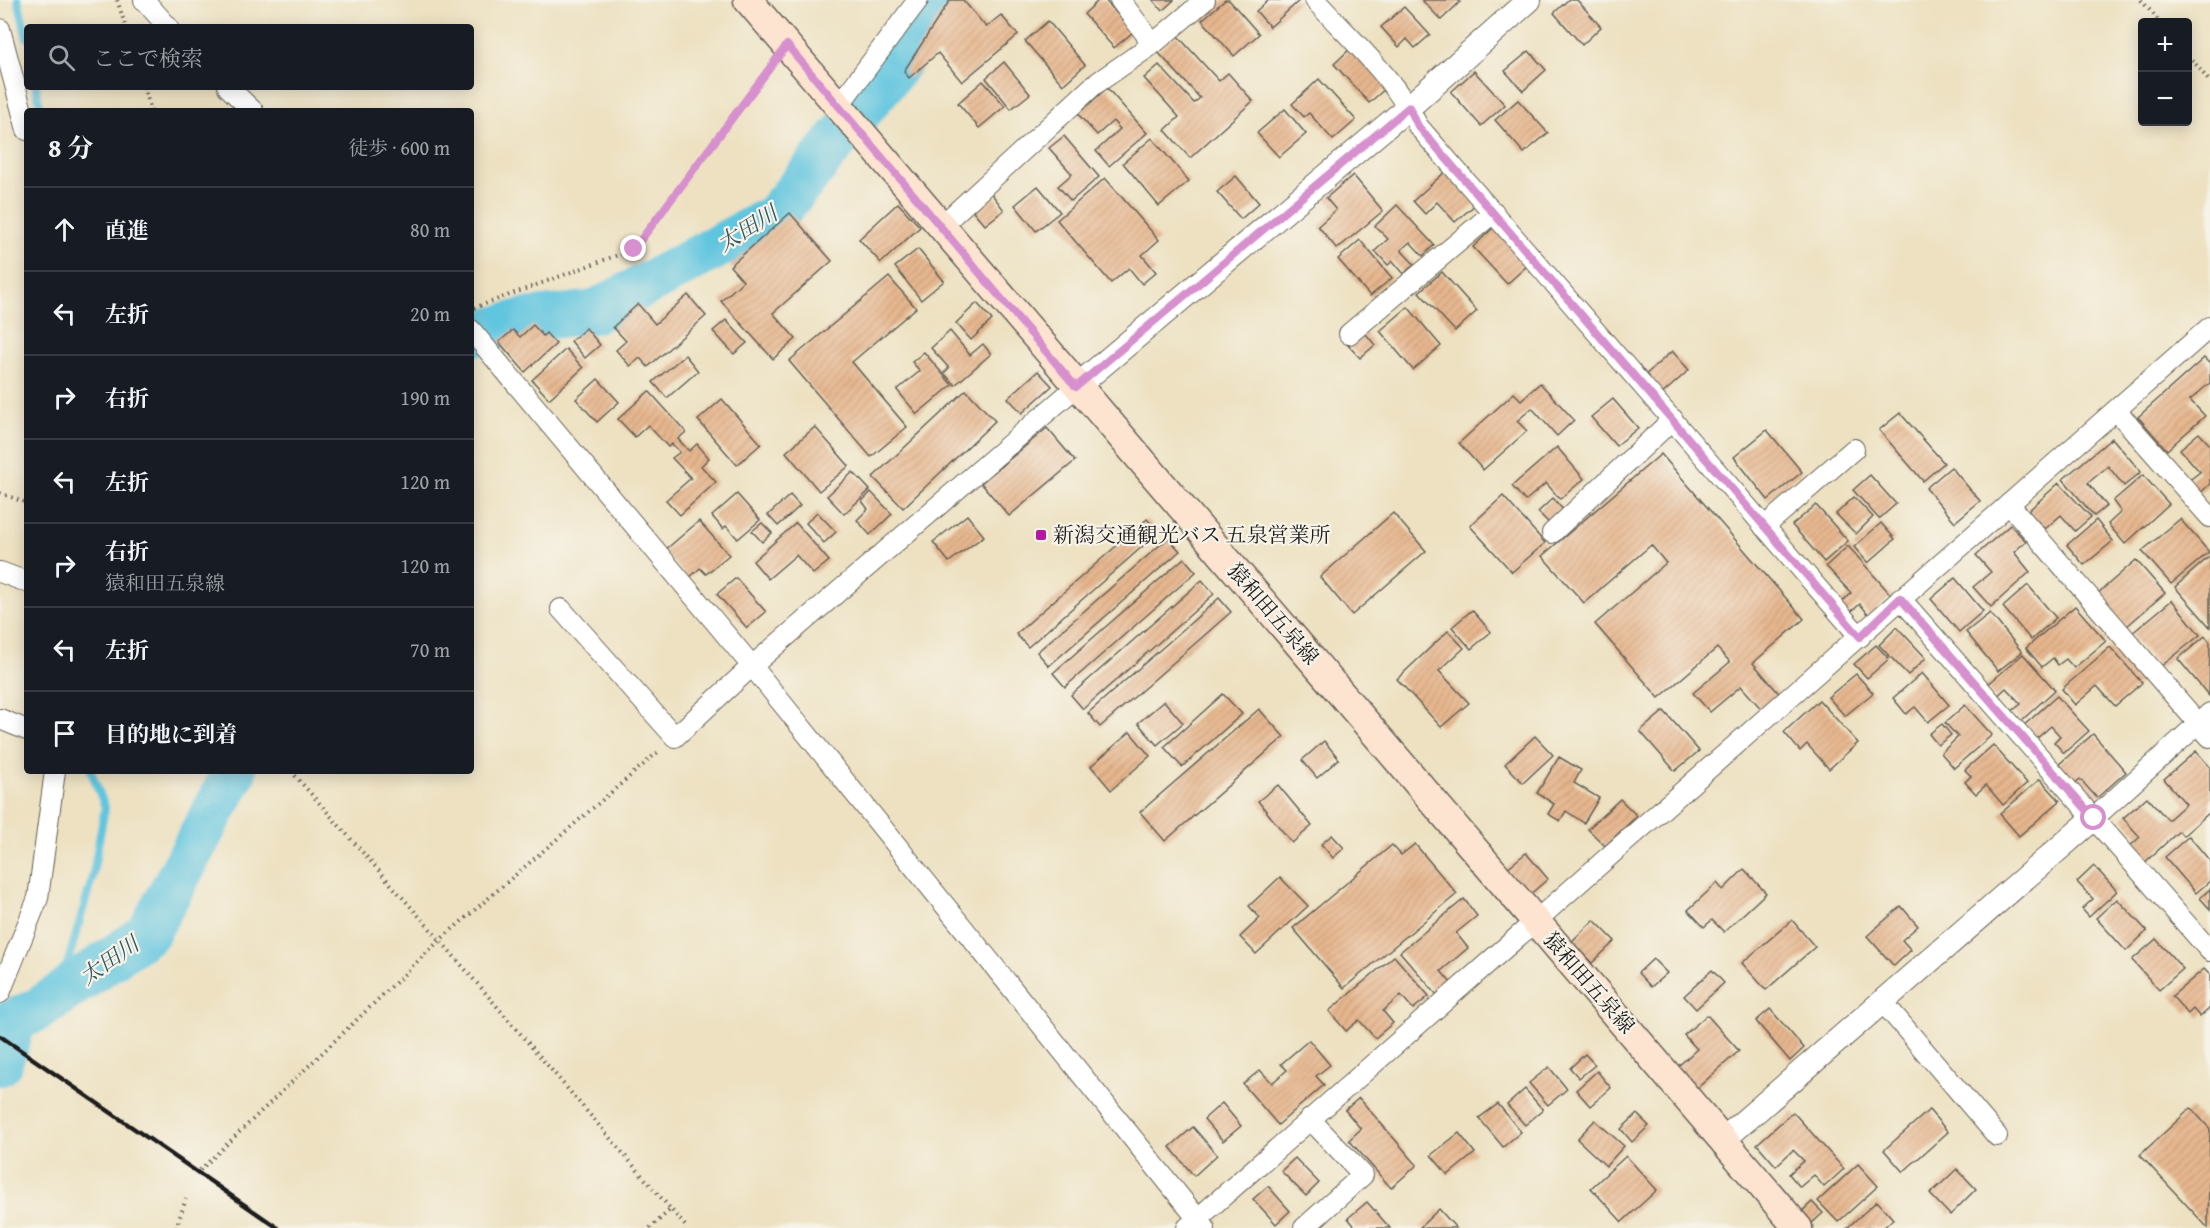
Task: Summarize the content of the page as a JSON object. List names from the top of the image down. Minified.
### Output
{"streets":{"main road":["猿和田五泉線"]},"water":["太田川"],"places":{"transit":["新潟交通観光バス 五泉営業所"]},"page":{"map_buttons":["+","−"],"search":"ここで検索","heading":["8 分","徒歩 · 600 m"],"list":[["直進","80 m"],["左折","20 m"],["右折","190 m"],["左折","120 m"],["右折","猿和田五泉線","120 m"],["左折","70 m"],"目的地に到着"]}}
